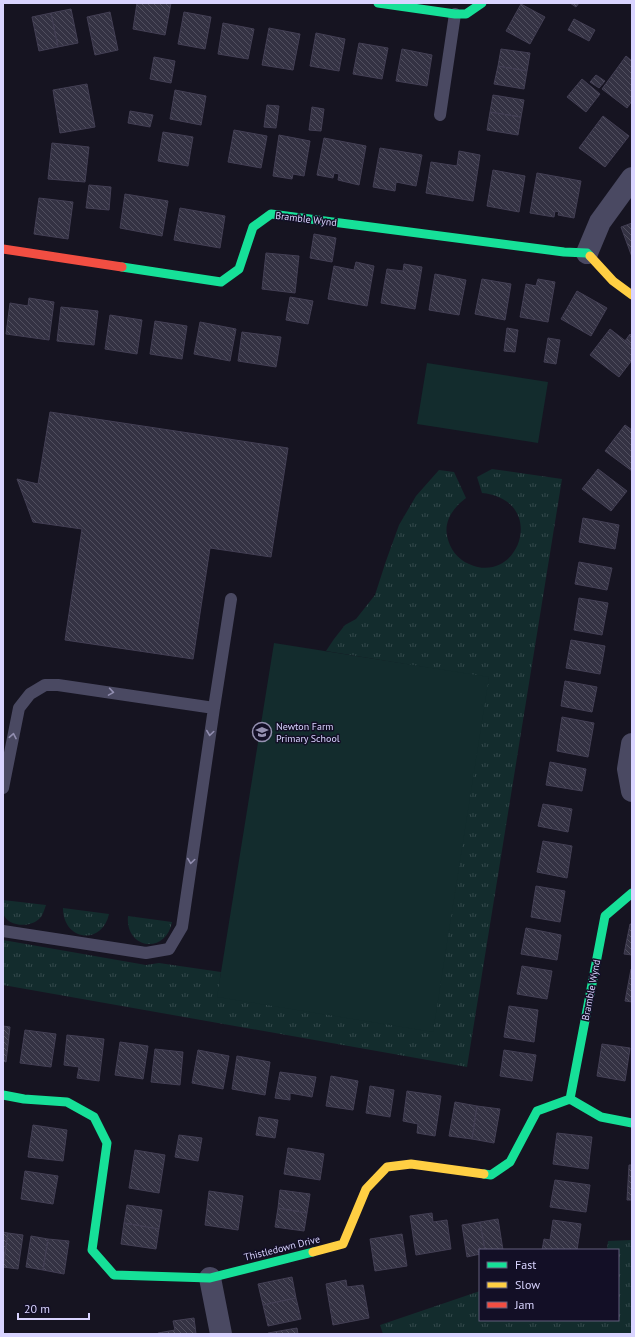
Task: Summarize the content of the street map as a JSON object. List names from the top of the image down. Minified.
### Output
{"streets":{"street":["Bramble Wynd","Thistledown Drive"]},"crossings":[["Bramble Wynd","Thistledown Drive"]],"places":{"school or university":["Newton Farm Primary School"]},"legend":["Fast","Slow","Jam"],"scale_bar":"20 m"}
